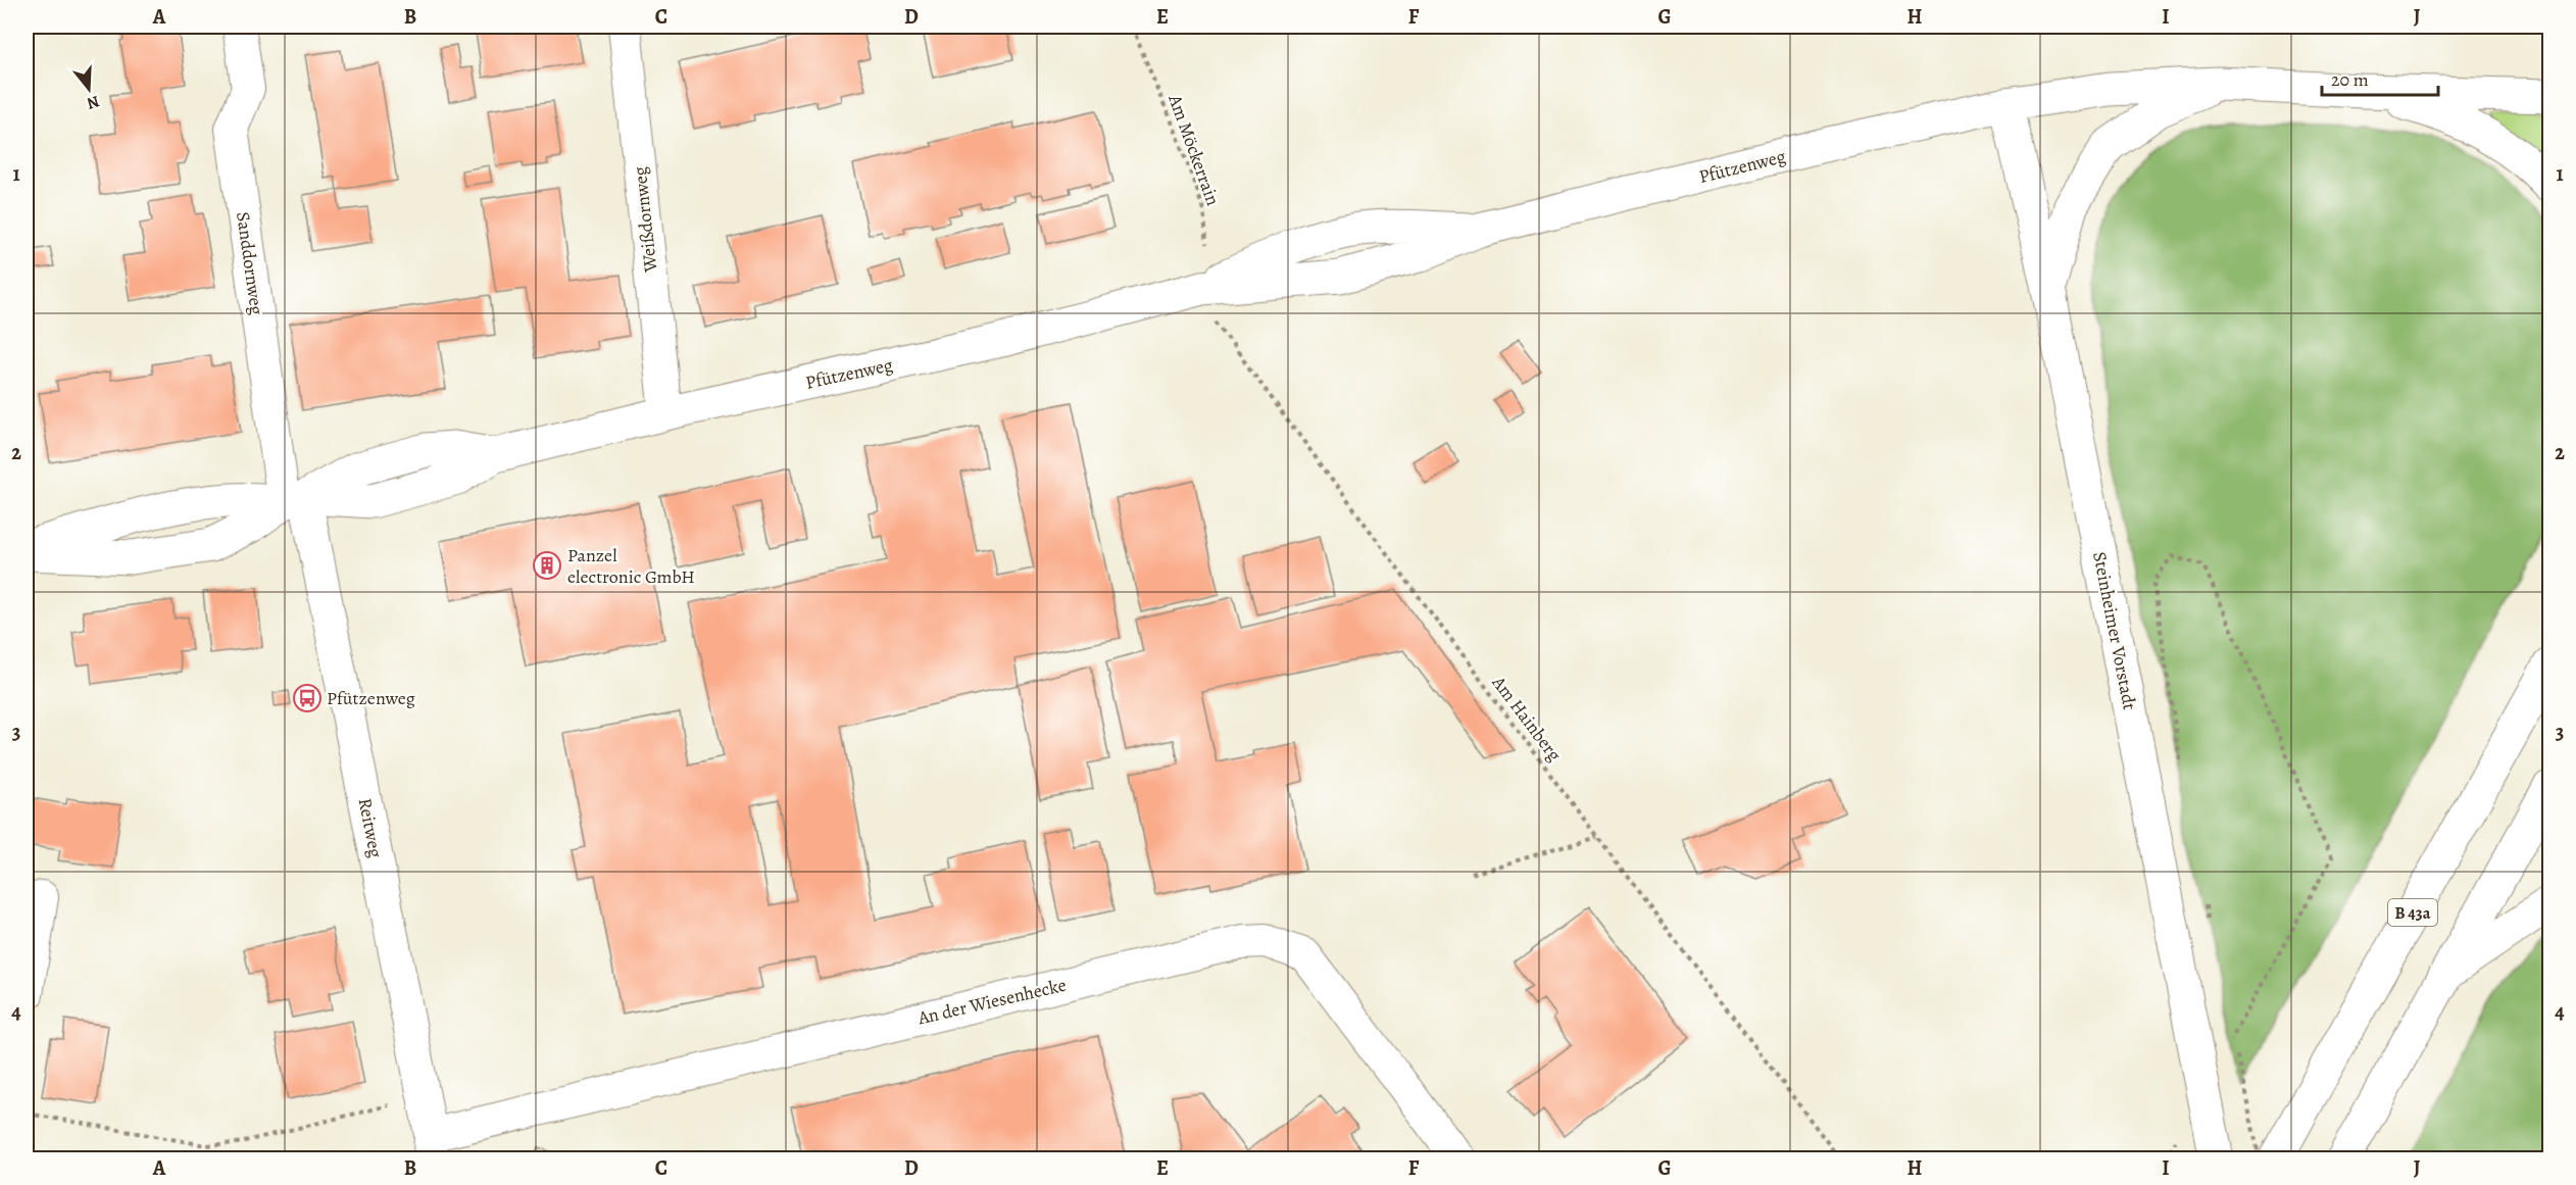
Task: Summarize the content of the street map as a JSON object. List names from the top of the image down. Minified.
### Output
{"streets":{"main road":["Pfützenweg","Steinheimer Vorstadt","B 43a"],"street":["Weißdornweg","Sanddornweg","Reitweg","An der Wiesenhecke"],"path":["Am Möckerrain","Am Hainberg"]},"crossings":[["Am Möckerrain","Pfützenweg"],["Am Möckerrain","Am Hainberg"],["Pfützenweg","Weißdornweg"],["Pfützenweg","Sanddornweg"],["Pfützenweg","Steinheimer Vorstadt"],["Pfützenweg","Am Hainberg"],["Pfützenweg","Reitweg"],["Sanddornweg","Reitweg"],["Reitweg","An der Wiesenhecke"]],"places":{"building":["Panzel electronic GmbH"],"bus stop":["Pfützenweg"]},"scale_bar":"20 m","north":"bottom","grid":{"columns":["A","B","C","D","E","F","G","H","I","J"],"rows":["1","2","3","4"]}}
